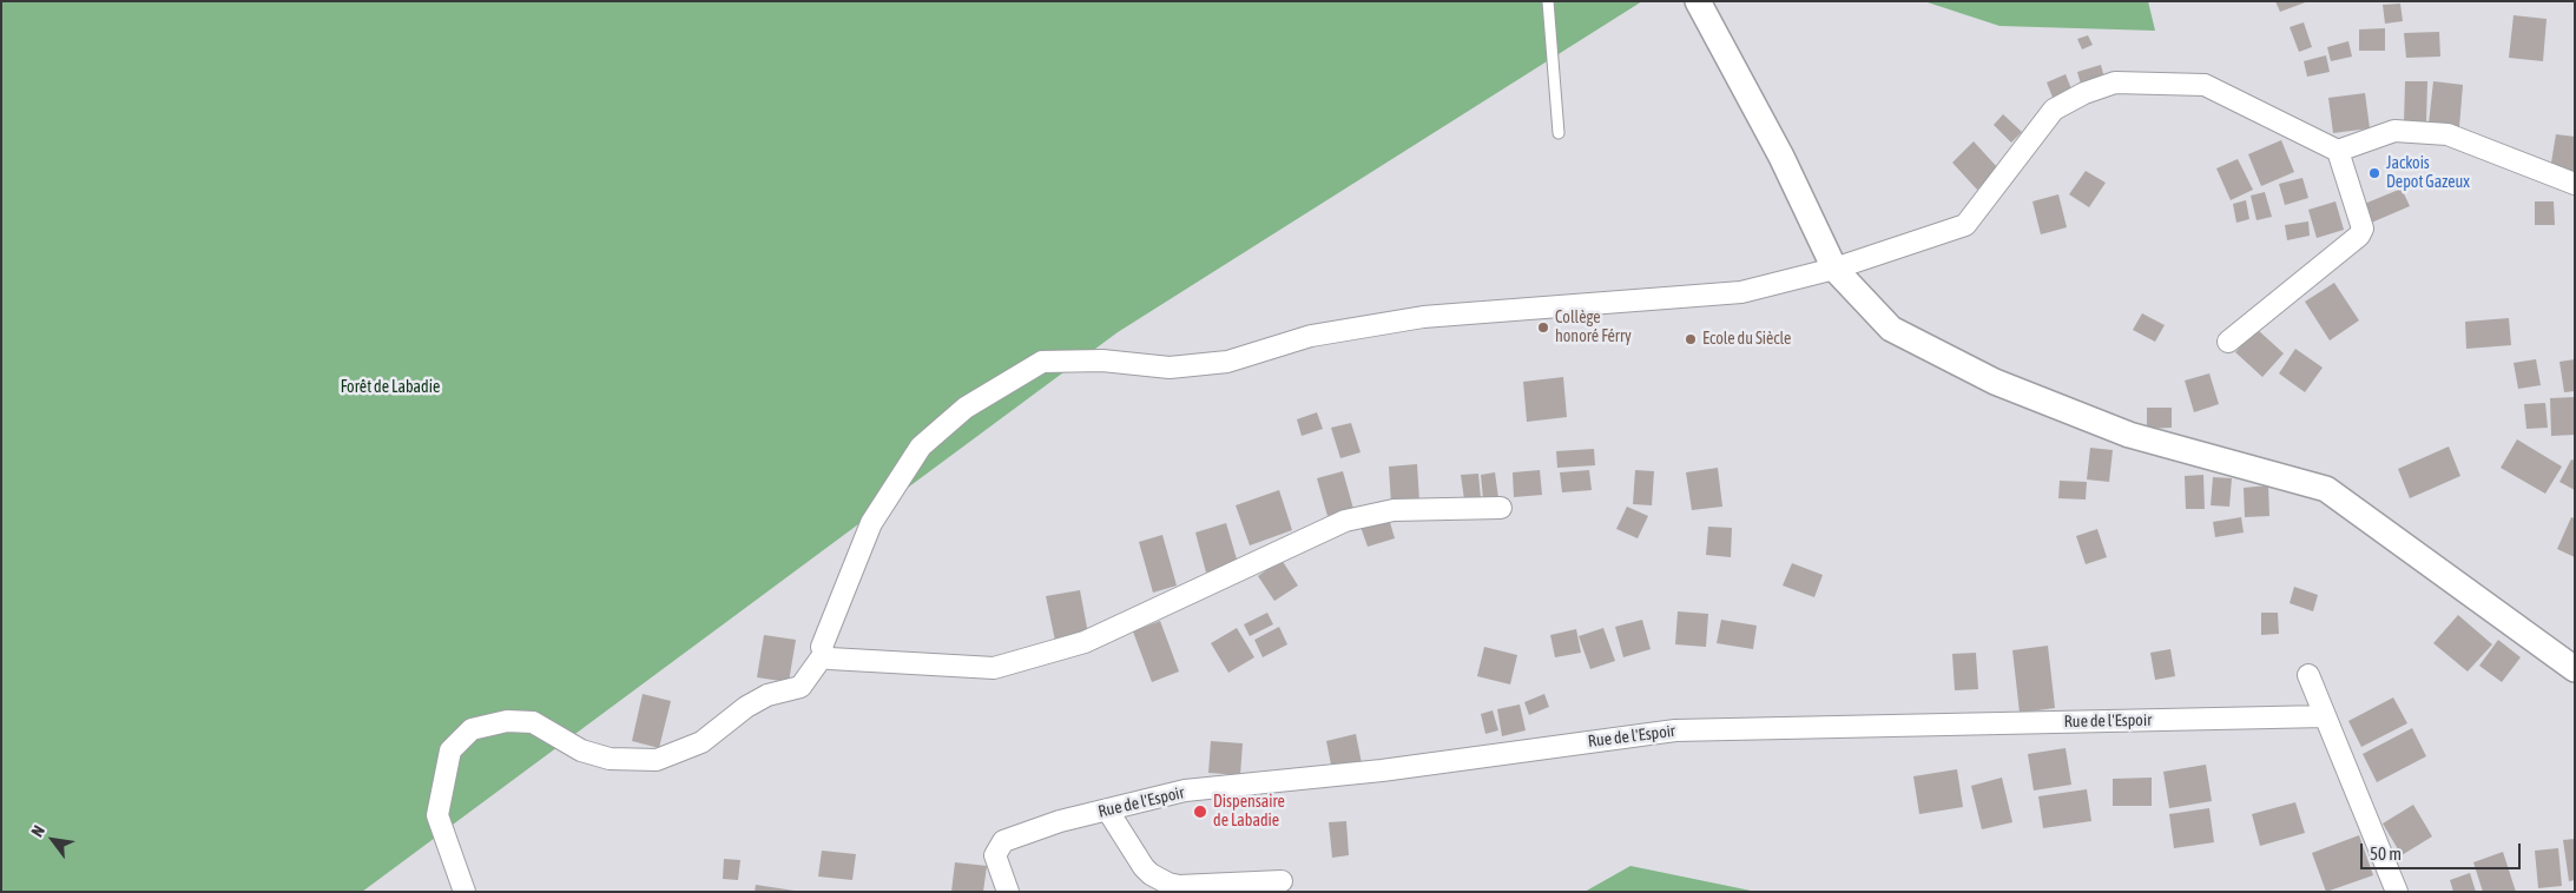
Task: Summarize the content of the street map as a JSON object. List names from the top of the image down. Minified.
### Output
{"streets":{"street":["Rue de l'Espoir"]},"parks":["Forêt de Labadie"],"places":["Jackois Depot Gazeux","Collège honoré Férry","Ecole du Siècle","Dispensaire de Labadie"],"scale_bar":"50 m","north":"top left"}
